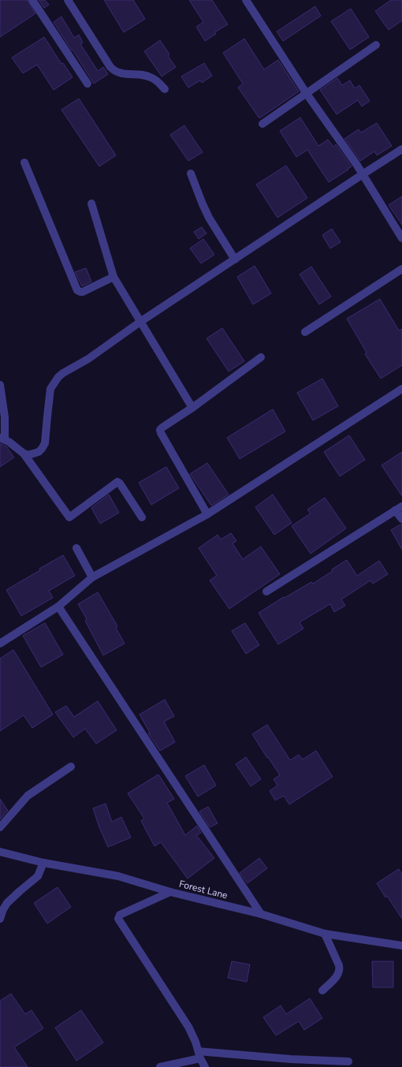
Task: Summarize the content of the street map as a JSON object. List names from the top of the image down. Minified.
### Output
{"streets":{"street":["Forest Lane"]}}
